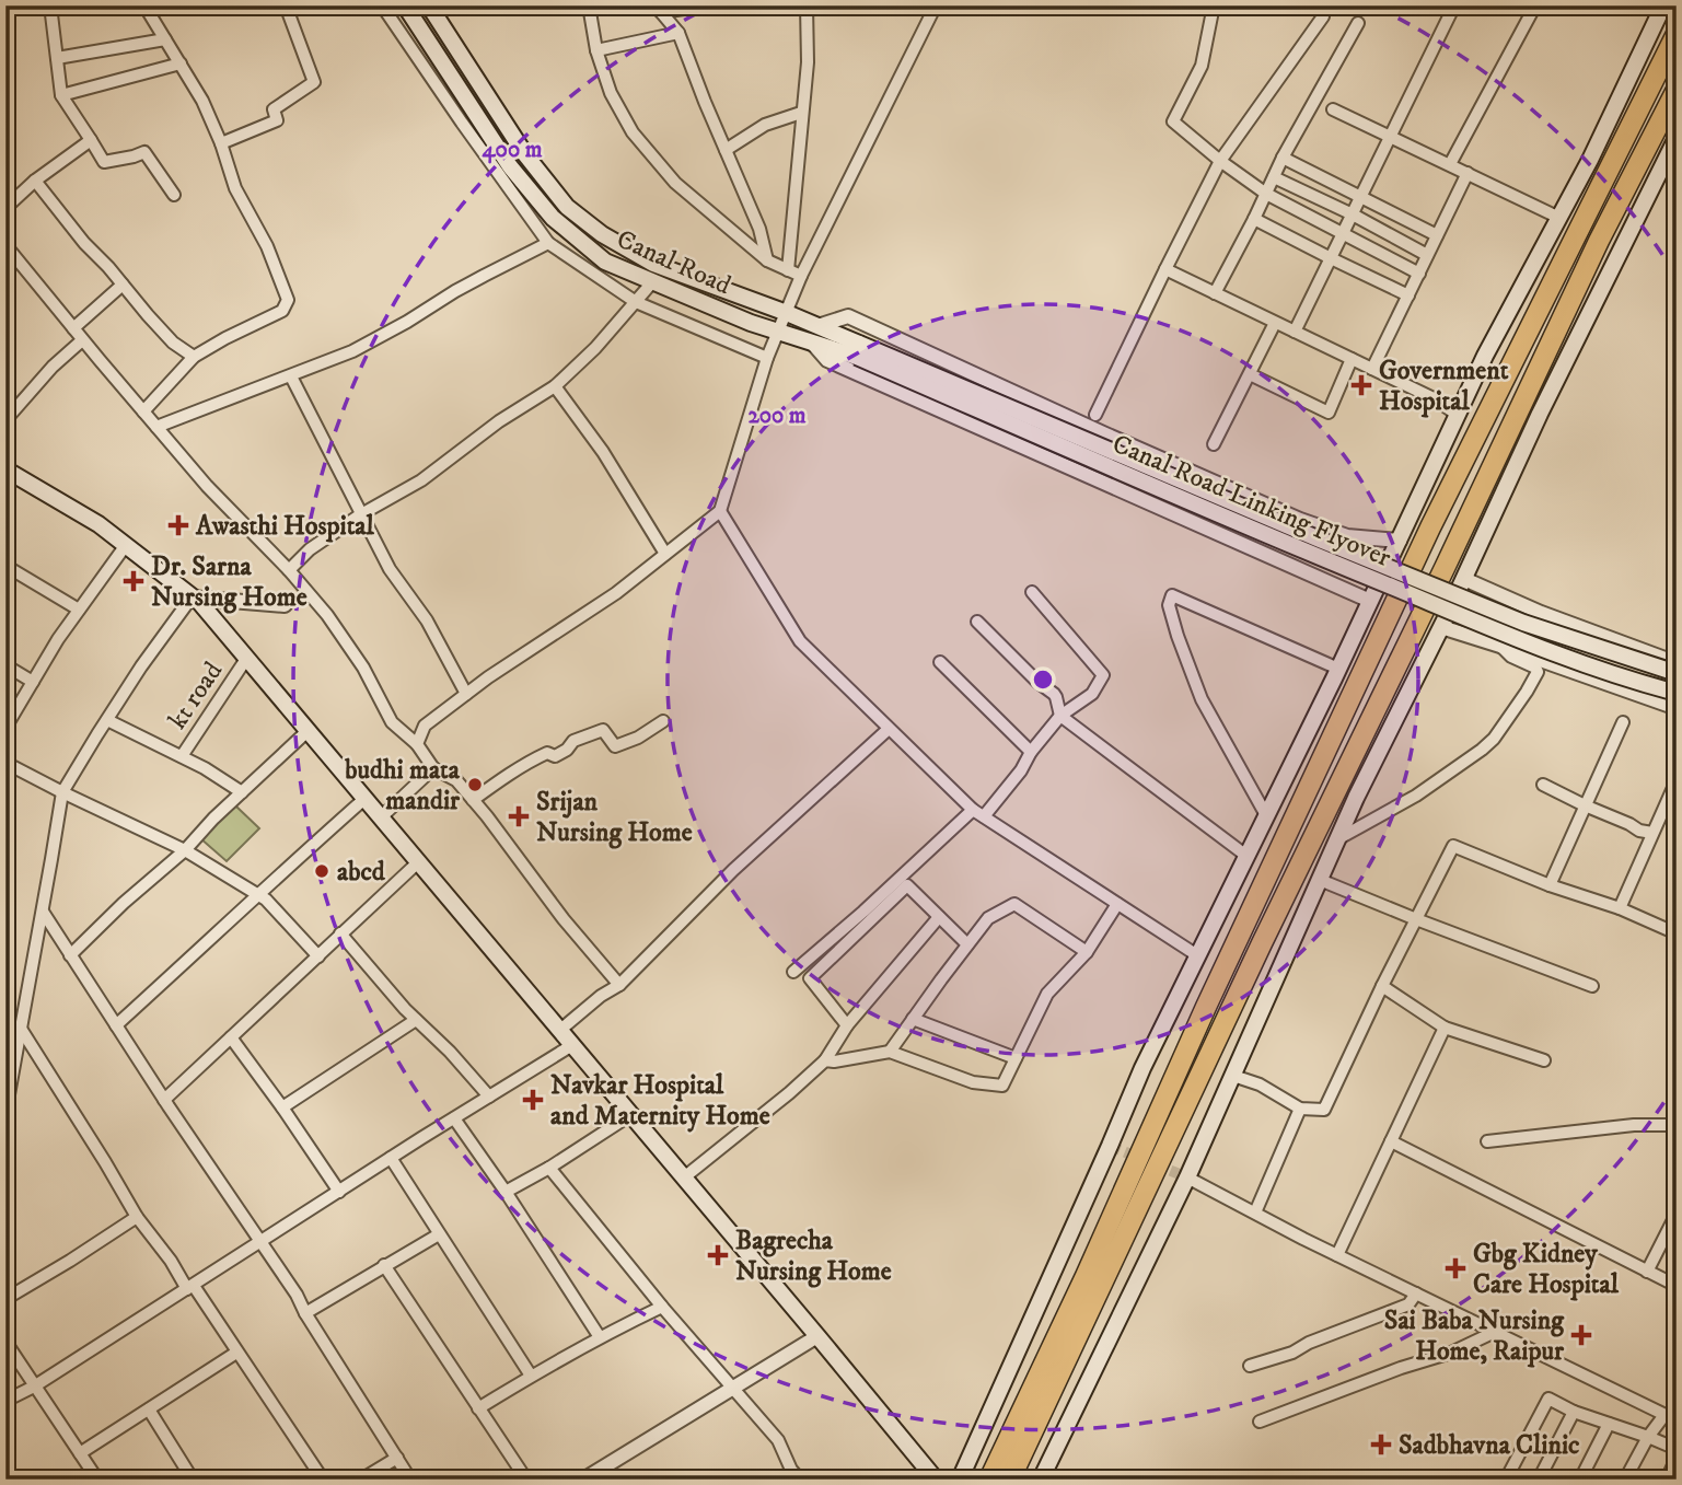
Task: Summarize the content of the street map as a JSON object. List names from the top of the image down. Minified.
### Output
{"streets":{"main road":["Canal Road","Canal Road Linking Flyover"],"street":["kt road"]},"crossings":[["Canal Road","Canal Road Linking Flyover"]],"places":{"health":["Government Hospital","Awasthi Hospital","Dr. Sarna Nursing Home","Srijan Nursing Home","Navkar Hospital and Maternity Home","Bagrecha Nursing Home","Gbg Kidney Care Hospital","Sai Baba Nursing Home, Raipur","Sadbhavna Clinic"],"other":["budhi mata mandir","abcd"]},"rings":["400 m","200 m"]}
